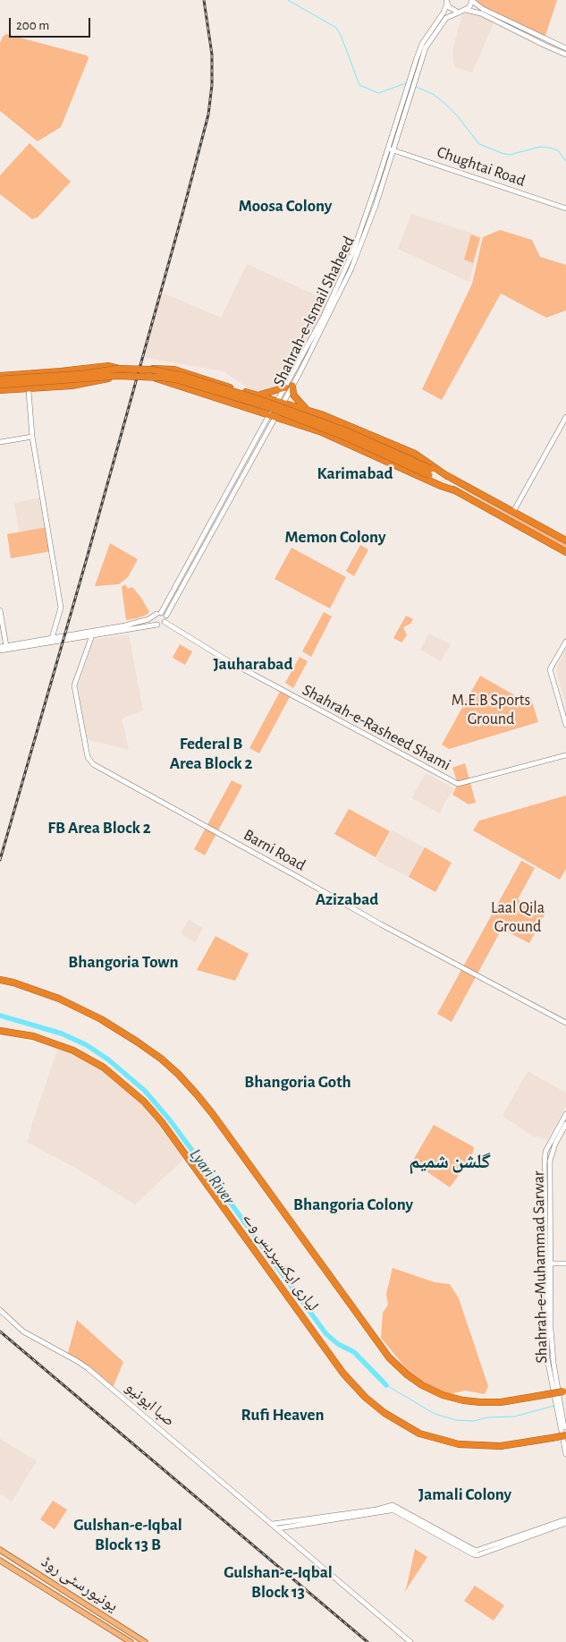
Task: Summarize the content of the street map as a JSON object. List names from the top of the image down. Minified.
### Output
{"streets":{"highway":["لیاری ایکسپریس وے"],"main road":["Chughtai Road","Shahrah-e-Ismail Shaheed","Shahrah-e-Rasheed Shami","Barni Road","Shahrah-e-Muhammad Sarwar","صبا ایونیو","یونیورسٹی روڈ"]},"crossings":[["Chughtai Road","Shahrah-e-Ismail Shaheed"],["Shahrah-e-Ismail Shaheed","Shahrah-e-Rasheed Shami"],["لیاری ایکسپریس وے","Shahrah-e-Muhammad Sarwar"]],"districts":["Moosa Colony","Karimabad","Memon Colony","Jauharabad","Federal B Area Block 2","FB Area Block 2","Azizabad","Bhangoria Town","Bhangoria Goth","گلشن شمیم","Bhangoria Colony","Rufi Heaven","Jamali Colony","Gulshan-e-Iqbal Block 13 B","Gulshan-e-Iqbal Block 13"],"water":["Lyari River"],"parks":["M.E.B Sports Ground","Laal Qila Ground"],"scale_bar":"200 m"}
